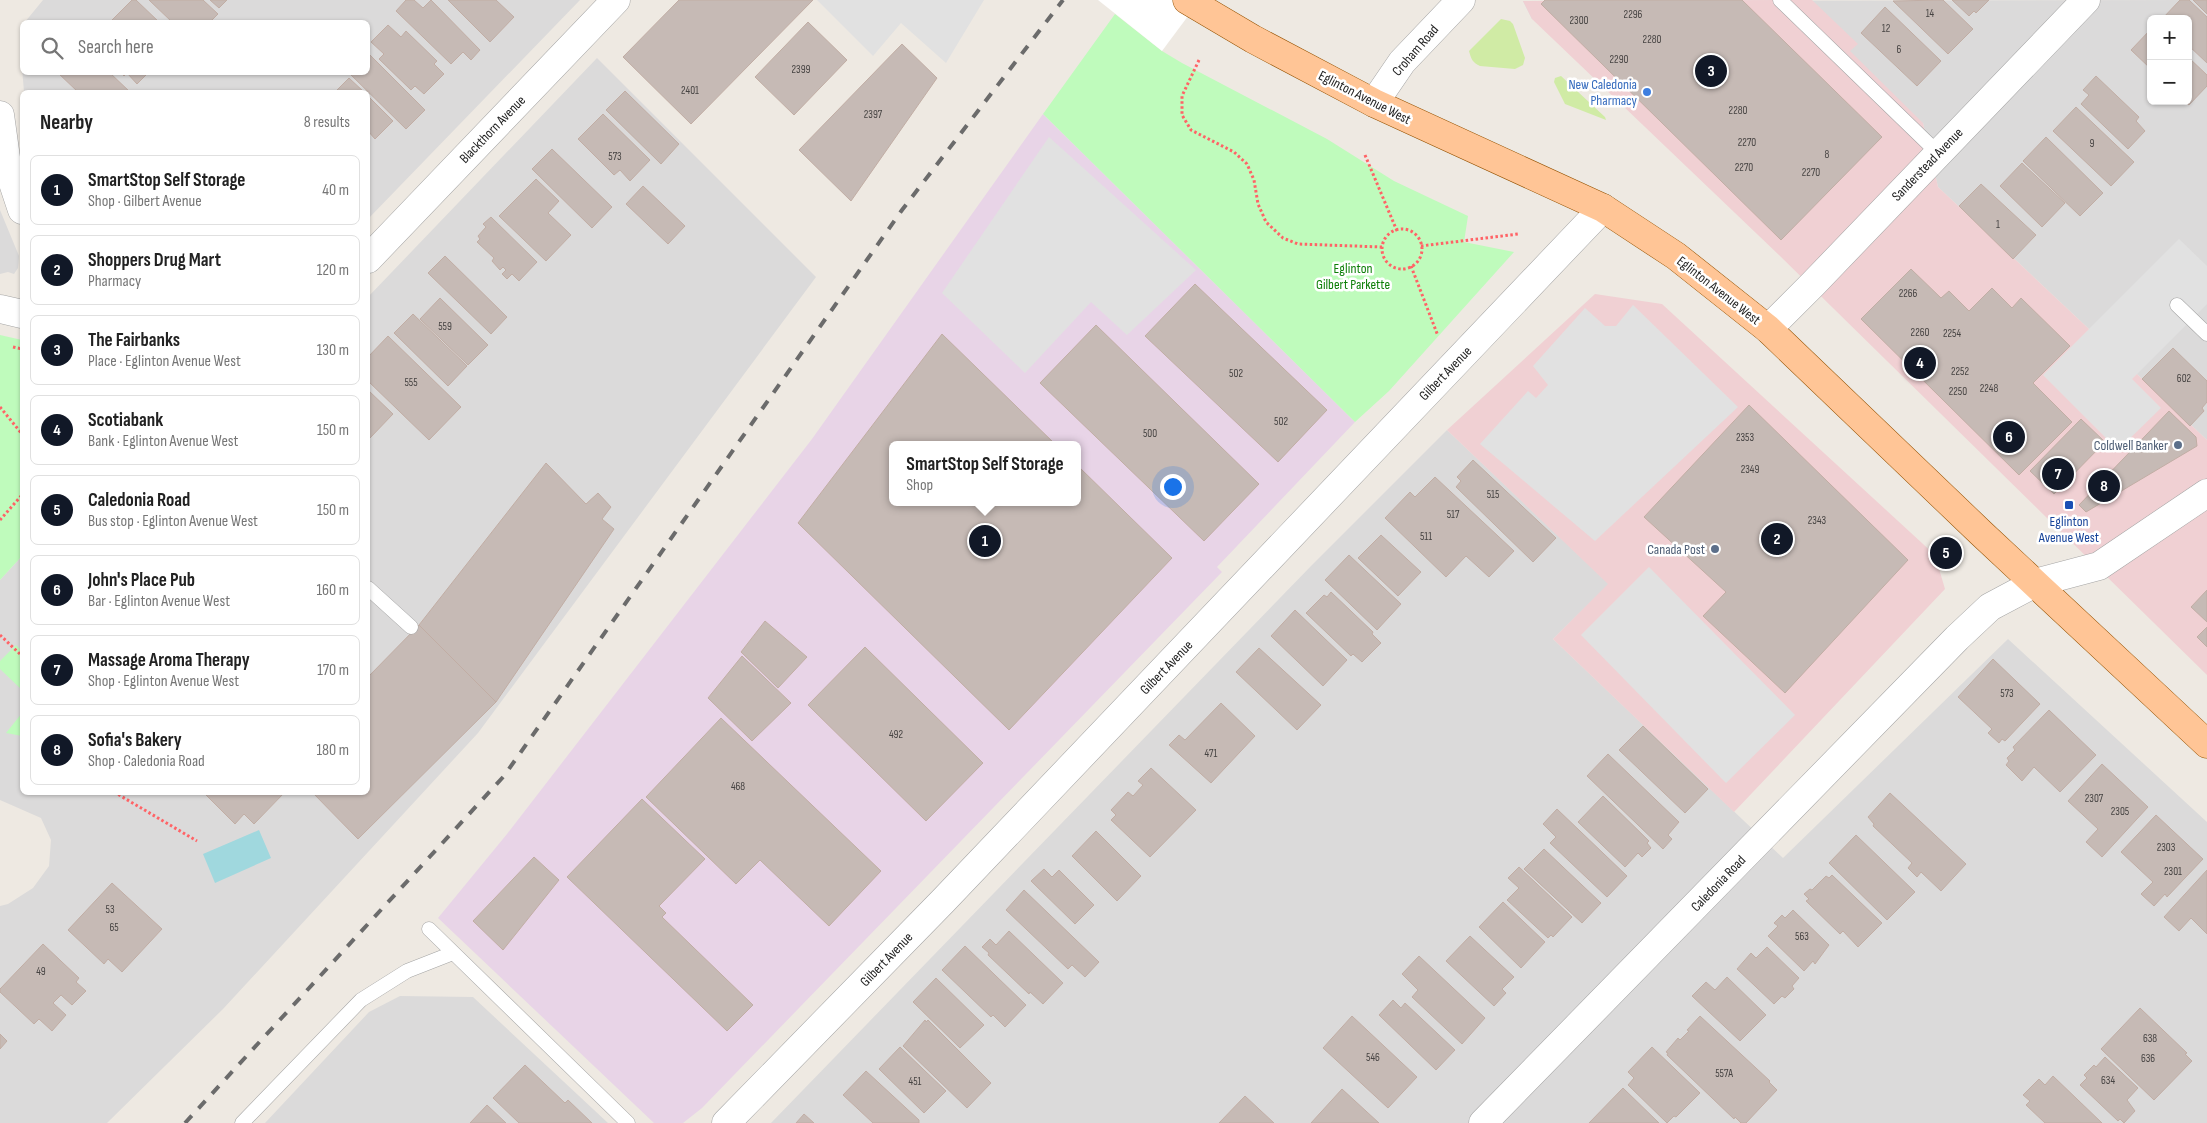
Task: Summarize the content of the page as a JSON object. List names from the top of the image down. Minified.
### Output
{"streets":{"main road":["Eglinton Avenue West"],"street":["Croham Road","Blackthorn Avenue","Sanderstead Avenue","Gilbert Avenue","Caledonia Road"]},"crossings":[["Croham Road","Eglinton Avenue West"],["Eglinton Avenue West","Sanderstead Avenue"],["Eglinton Avenue West","Gilbert Avenue"],["Eglinton Avenue West","Caledonia Road"]],"parks":["Eglinton Gilbert Parkette"],"places":{"other":["New Caledonia Pharmacy","Coldwell Banker","Canada Post"],"transit":["Eglinton Avenue West"]},"house_numbers":["14","2296","2300","12","2280","6","2290","2399","2401","2280","2397","2270","9","8","573","2270","2270","1","2266","559","2260","2254","2252","502","602","555","2248","2250","502","500","2353","2349","515","517","2343","511","573","492","471","468","2307","2305","2303","2301","53","65","563","49","638","546","636","557A","634","451"],"page":{"map_buttons":["+","−"],"search":"Search here","pins":["3","4","6","7","8","2","1","5"],"heading":["Nearby","8 results"],"list":[{"mark":"1","name":"SmartStop Self Storage","note":"Shop · Gilbert Avenue","value":"40 m"},{"mark":"2","name":"Shoppers Drug Mart","note":"Pharmacy","value":"120 m"},{"mark":"3","name":"The Fairbanks","note":"Place · Eglinton Avenue West","value":"130 m"},{"mark":"4","name":"Scotiabank","note":"Bank · Eglinton Avenue West","value":"150 m"},{"mark":"5","name":"Caledonia Road","note":"Bus stop · Eglinton Avenue West","value":"150 m"},{"mark":"6","name":"John's Place Pub","note":"Bar · Eglinton Avenue West","value":"160 m"},{"mark":"7","name":"Massage Aroma Therapy","note":"Shop · Eglinton Avenue West","value":"170 m"},{"mark":"8","name":"Sofia's Bakery","note":"Shop · Caledonia Road","value":"180 m"}],"popup":["SmartStop Self Storage","Shop"]}}
